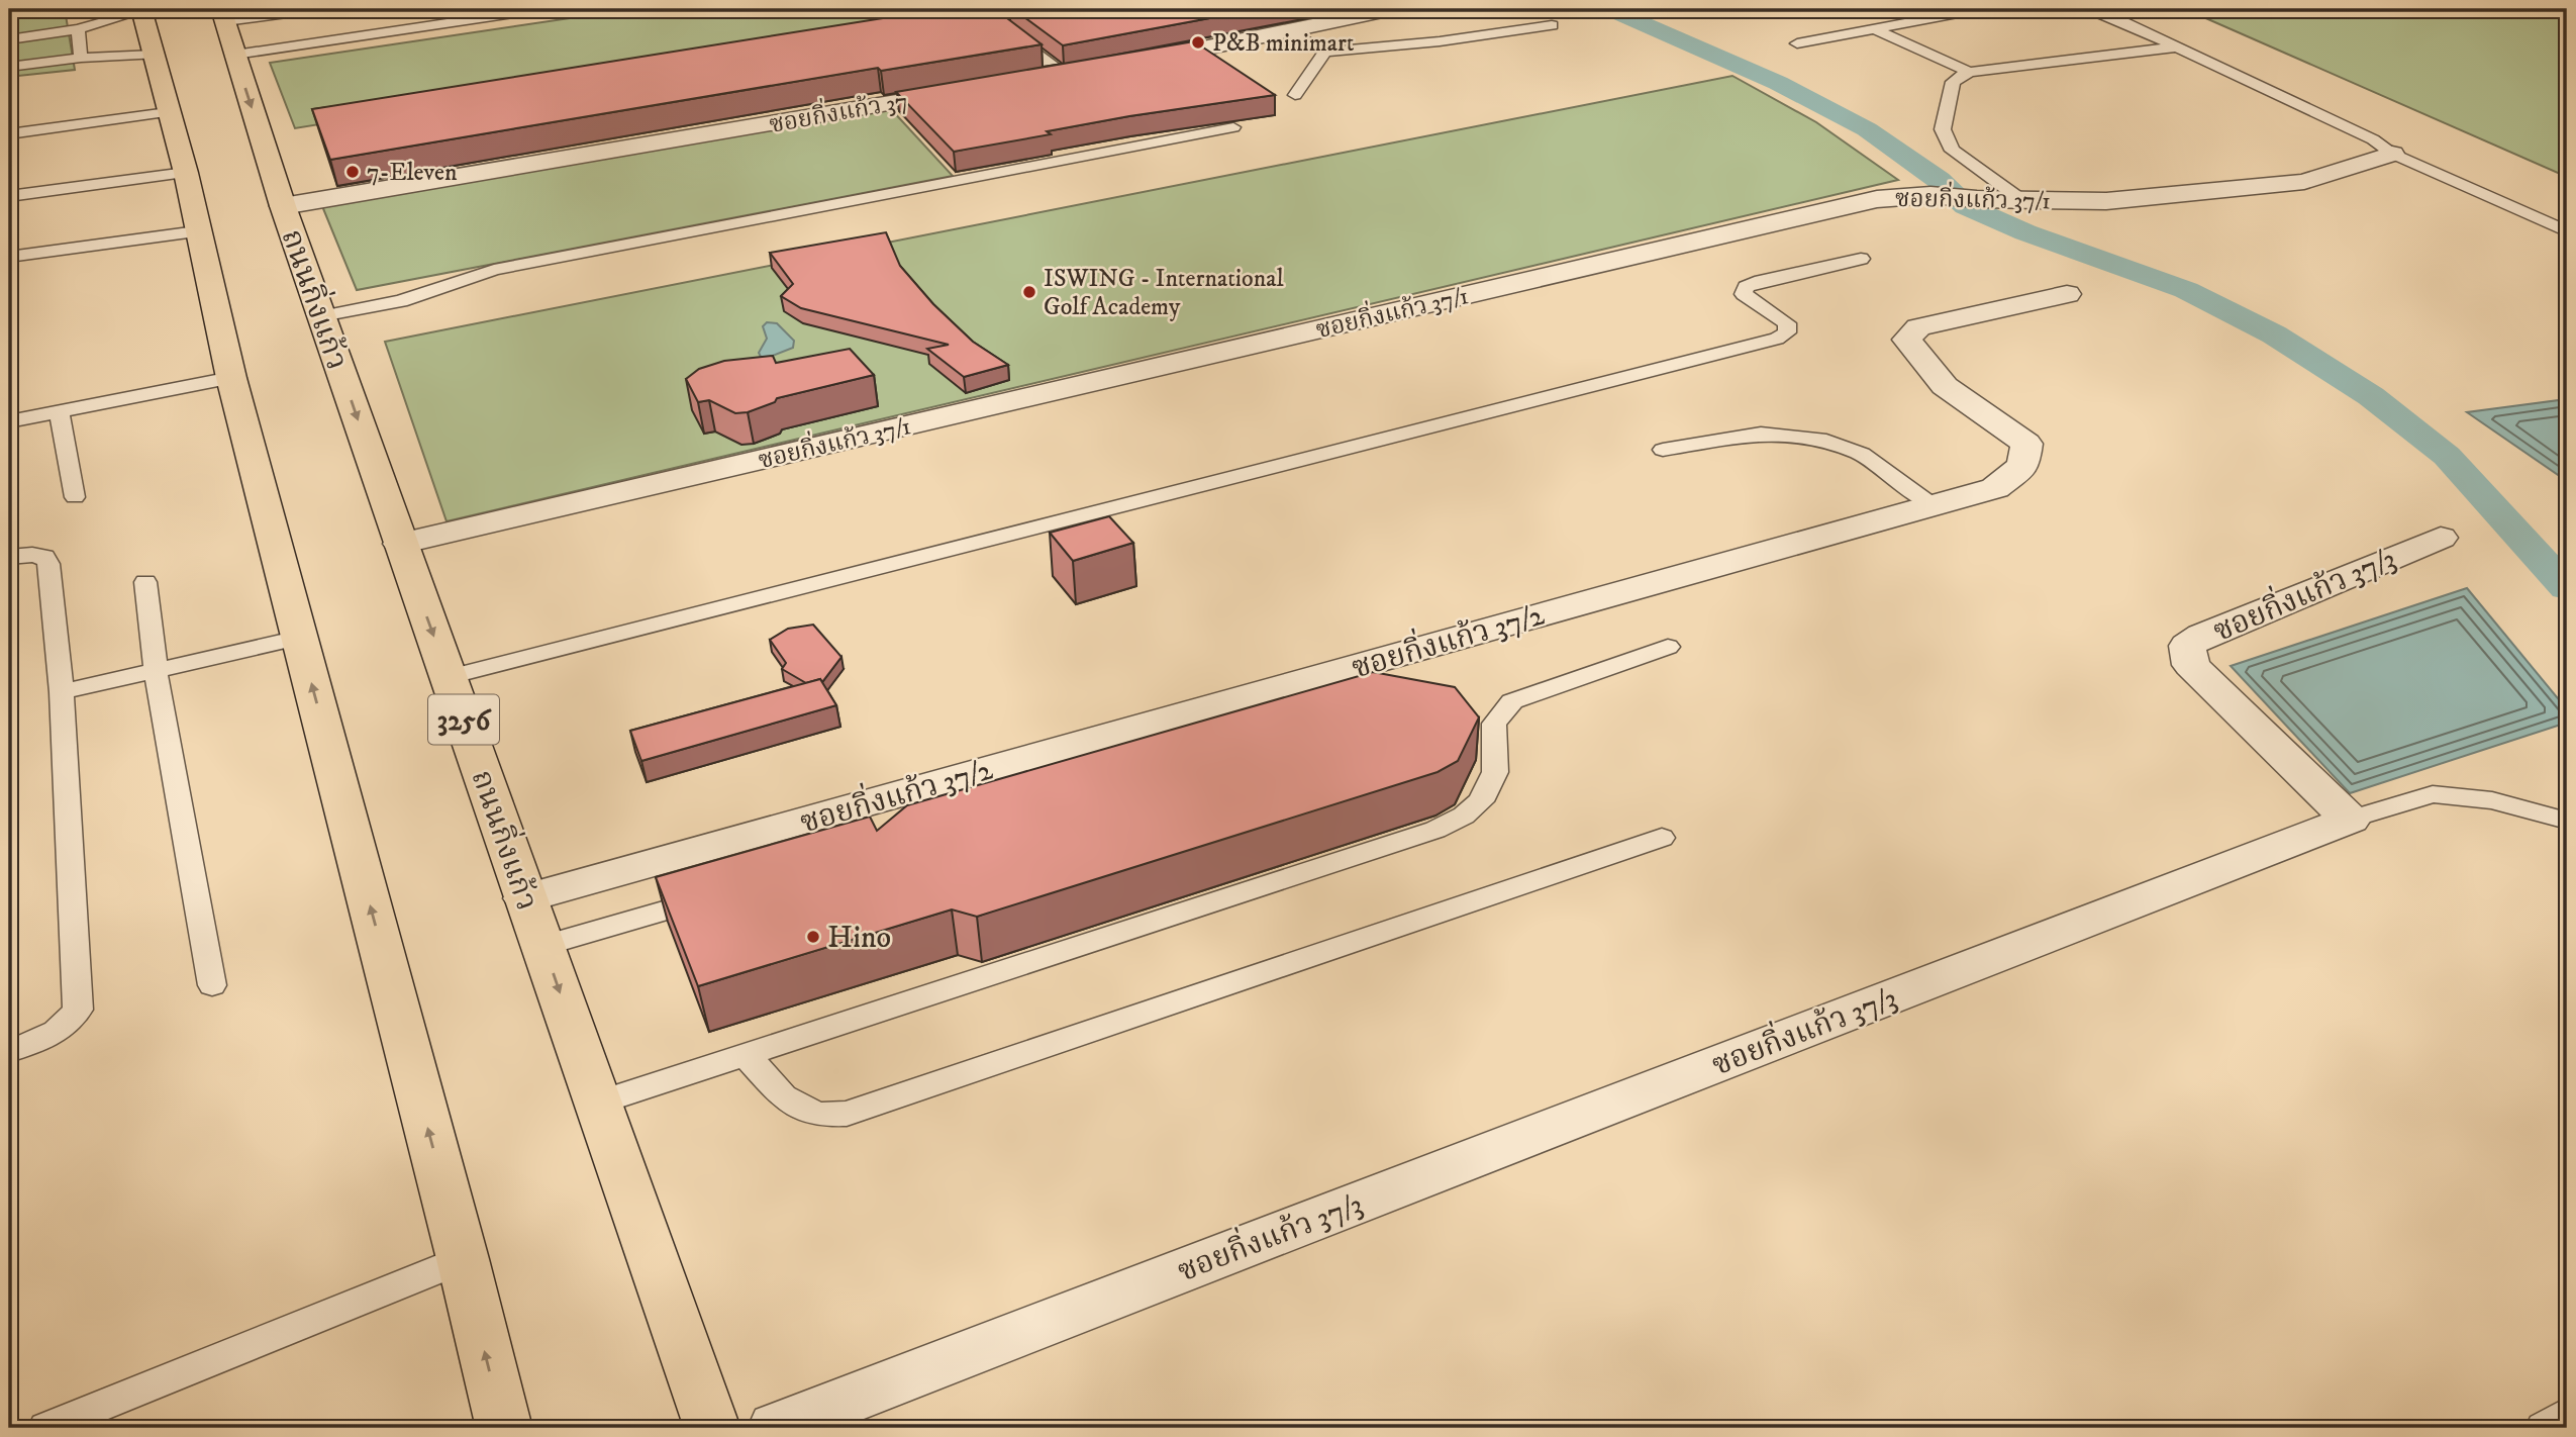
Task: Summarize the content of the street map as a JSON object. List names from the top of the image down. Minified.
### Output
{"streets":{"main road":["ถนนกิ่งแก้ว","3256"],"street":["ซอยกิ่งแก้ว 37","ซอยกิ่งแก้ว 37/1","ซอยกิ่งแก้ว 37/3","ซอยกิ่งแก้ว 37/2"]},"crossings":[["ซอยกิ่งแก้ว 37","ถนนกิ่งแก้ว"],["ซอยกิ่งแก้ว 37/1","ถนนกิ่งแก้ว"],["ถนนกิ่งแก้ว","ซอยกิ่งแก้ว 37/2"]],"places":["P&B minimart","7-Eleven","ISWING - International Golf Academy","Hino"]}
